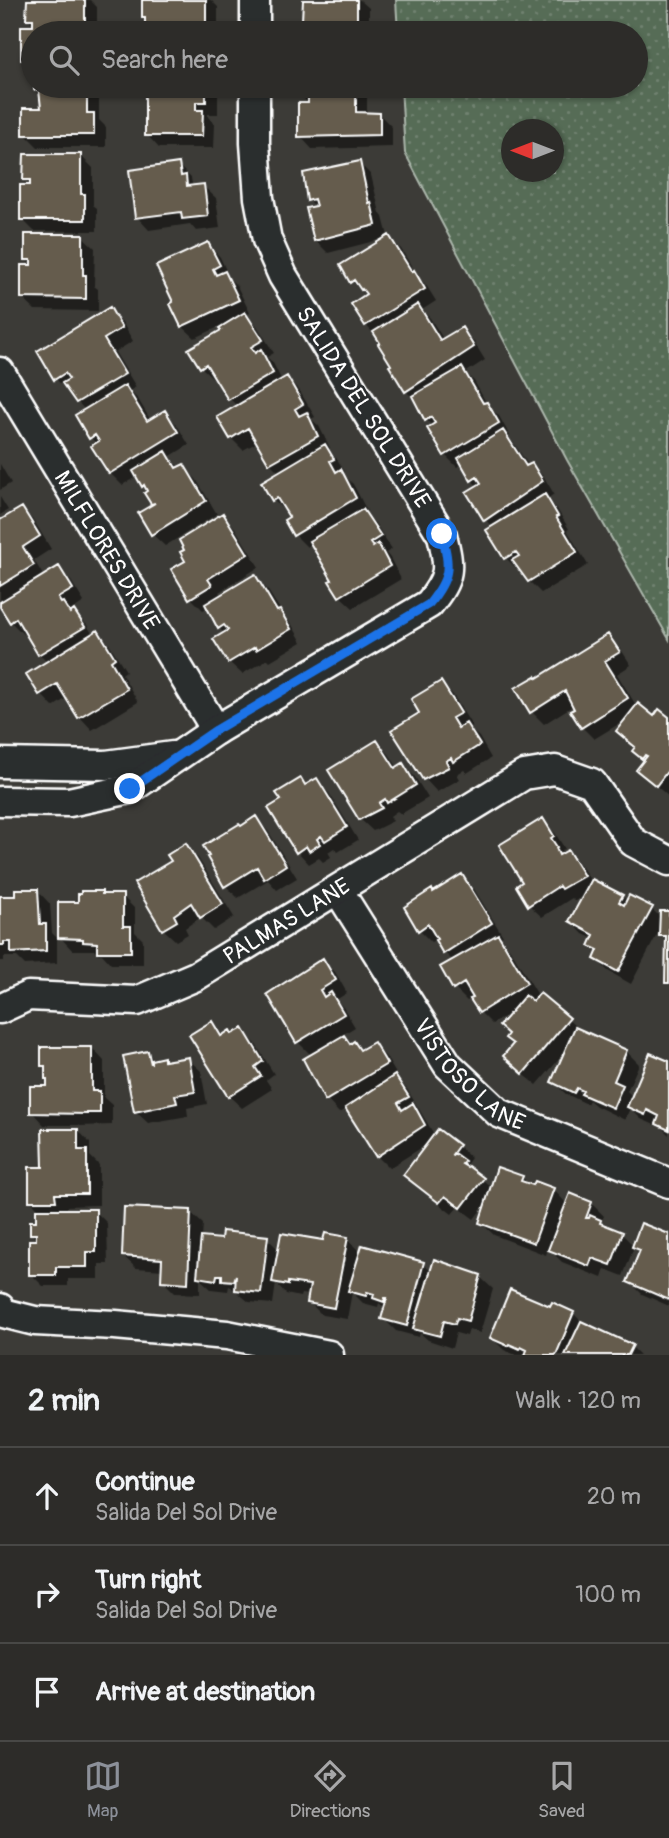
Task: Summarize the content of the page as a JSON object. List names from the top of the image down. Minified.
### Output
{"streets":{"street":["SALIDA DEL SOL DRIVE","MILFLORES DRIVE","PALMAS LANE","VISTOSO LANE"]},"crossings":[["SALIDA DEL SOL DRIVE","MILFLORES DRIVE"],["PALMAS LANE","VISTOSO LANE"]],"north":"left","page":{"search":"Search here","heading":["2 min","Walk · 120 m"],"list":[["Continue","Salida Del Sol Drive","20 m"],["Turn right","Salida Del Sol Drive","100 m"],"Arrive at destination"],"nav":["Map","Directions","Saved"]}}
